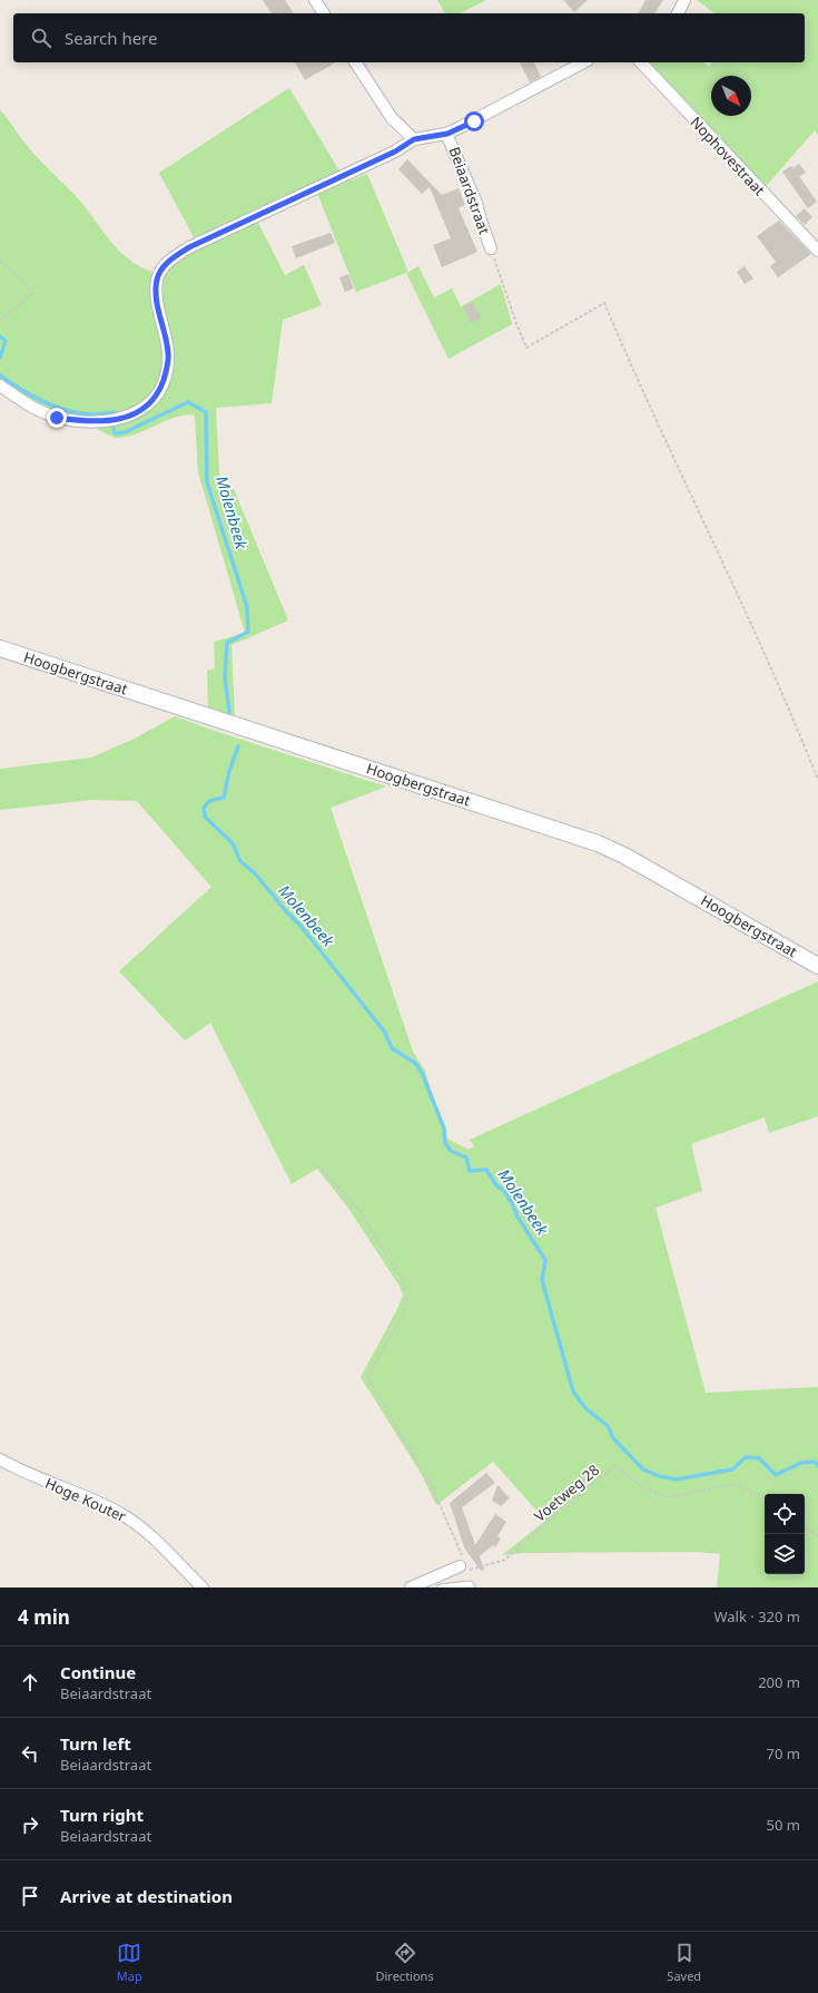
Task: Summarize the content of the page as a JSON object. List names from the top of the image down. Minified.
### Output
{"streets":{"street":["Nophovestraat","Beiaardstraat","Hoogbergstraat","Hoge Kouter"],"path":["Voetweg 28"]},"water":["Molenbeek"],"north":"bottom right","page":{"search":"Search here","heading":["4 min","Walk · 320 m"],"list":[["Continue","Beiaardstraat","200 m"],["Turn left","Beiaardstraat","70 m"],["Turn right","Beiaardstraat","50 m"],"Arrive at destination"],"nav":["Map","Directions","Saved"]}}
